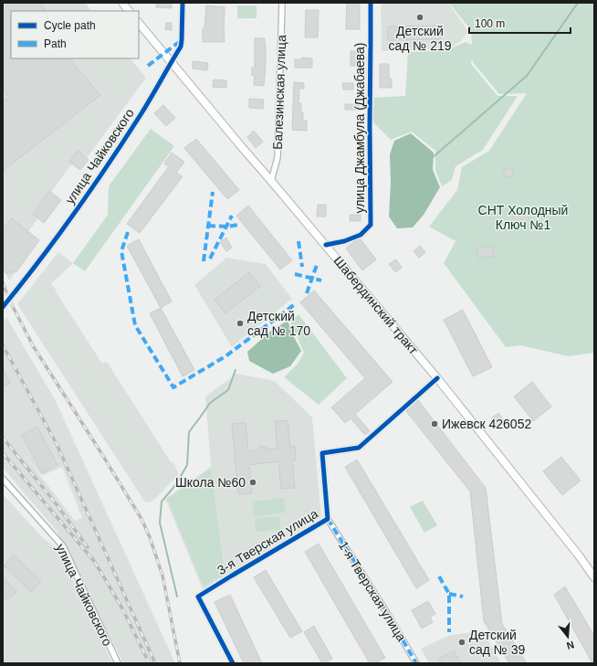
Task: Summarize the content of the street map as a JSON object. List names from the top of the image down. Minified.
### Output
{"streets":{"main road":["Шабердинский тракт"],"street":["Балезинская улица","улица Джамбула (Джабаева)","улица Чайковского","3-я Тверская улица","1-я Тверская улица"]},"crossings":[["Балезинская улица","Шабердинский тракт"],["улица Джамбула (Джабаева)","Шабердинский тракт"],["улица Чайковского","Шабердинский тракт"],["Шабердинский тракт","3-я Тверская улица"],["3-я Тверская улица","1-я Тверская улица"]],"parks":["СНТ Холодный Ключ №1"],"places":["Детский сад № 219","Детский сад № 170","Ижевск 426052","Школа №60","Детский сад № 39"],"legend":["Cycle path","Path"],"scale_bar":"100 m","north":"bottom"}
